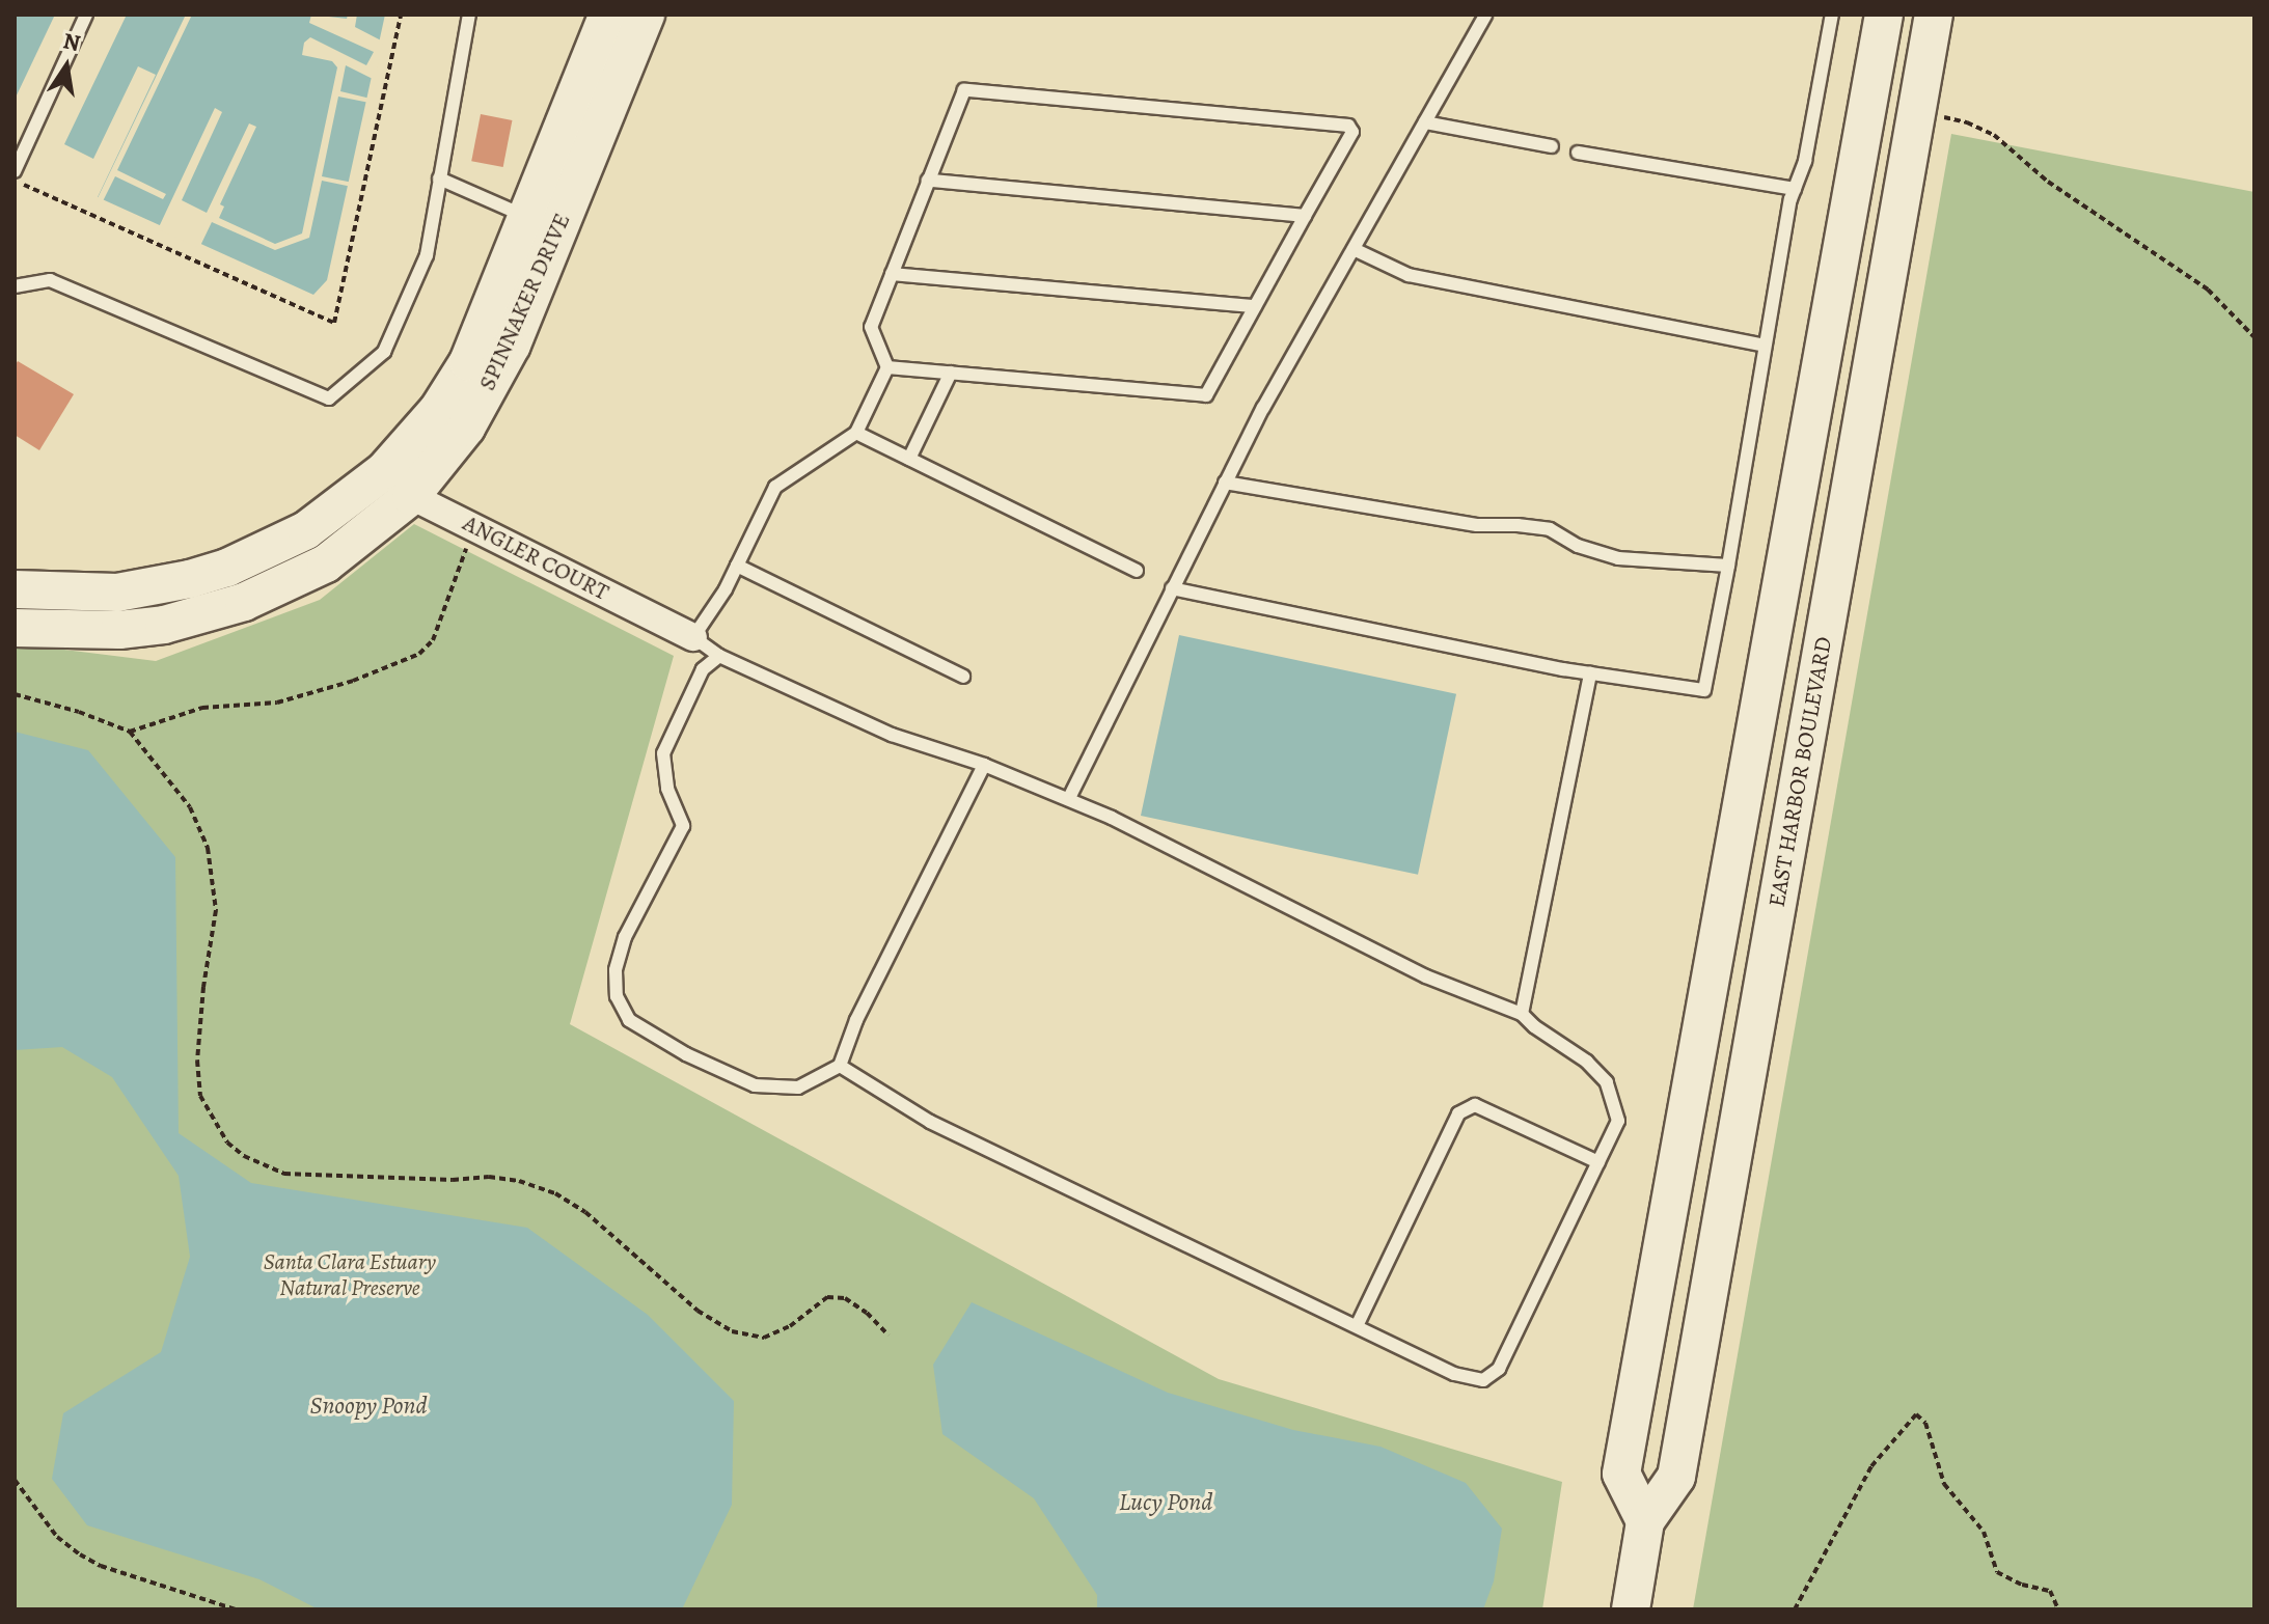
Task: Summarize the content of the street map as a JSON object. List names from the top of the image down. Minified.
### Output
{"streets":{"main road":["SPINNAKER DRIVE","EAST HARBOR BOULEVARD"],"street":["ANGLER COURT"]},"crossings":[["SPINNAKER DRIVE","ANGLER COURT"]],"water":["Snoopy Pond","Lucy Pond"],"parks":["Santa Clara Estuary Natural Preserve"],"north":"top"}
